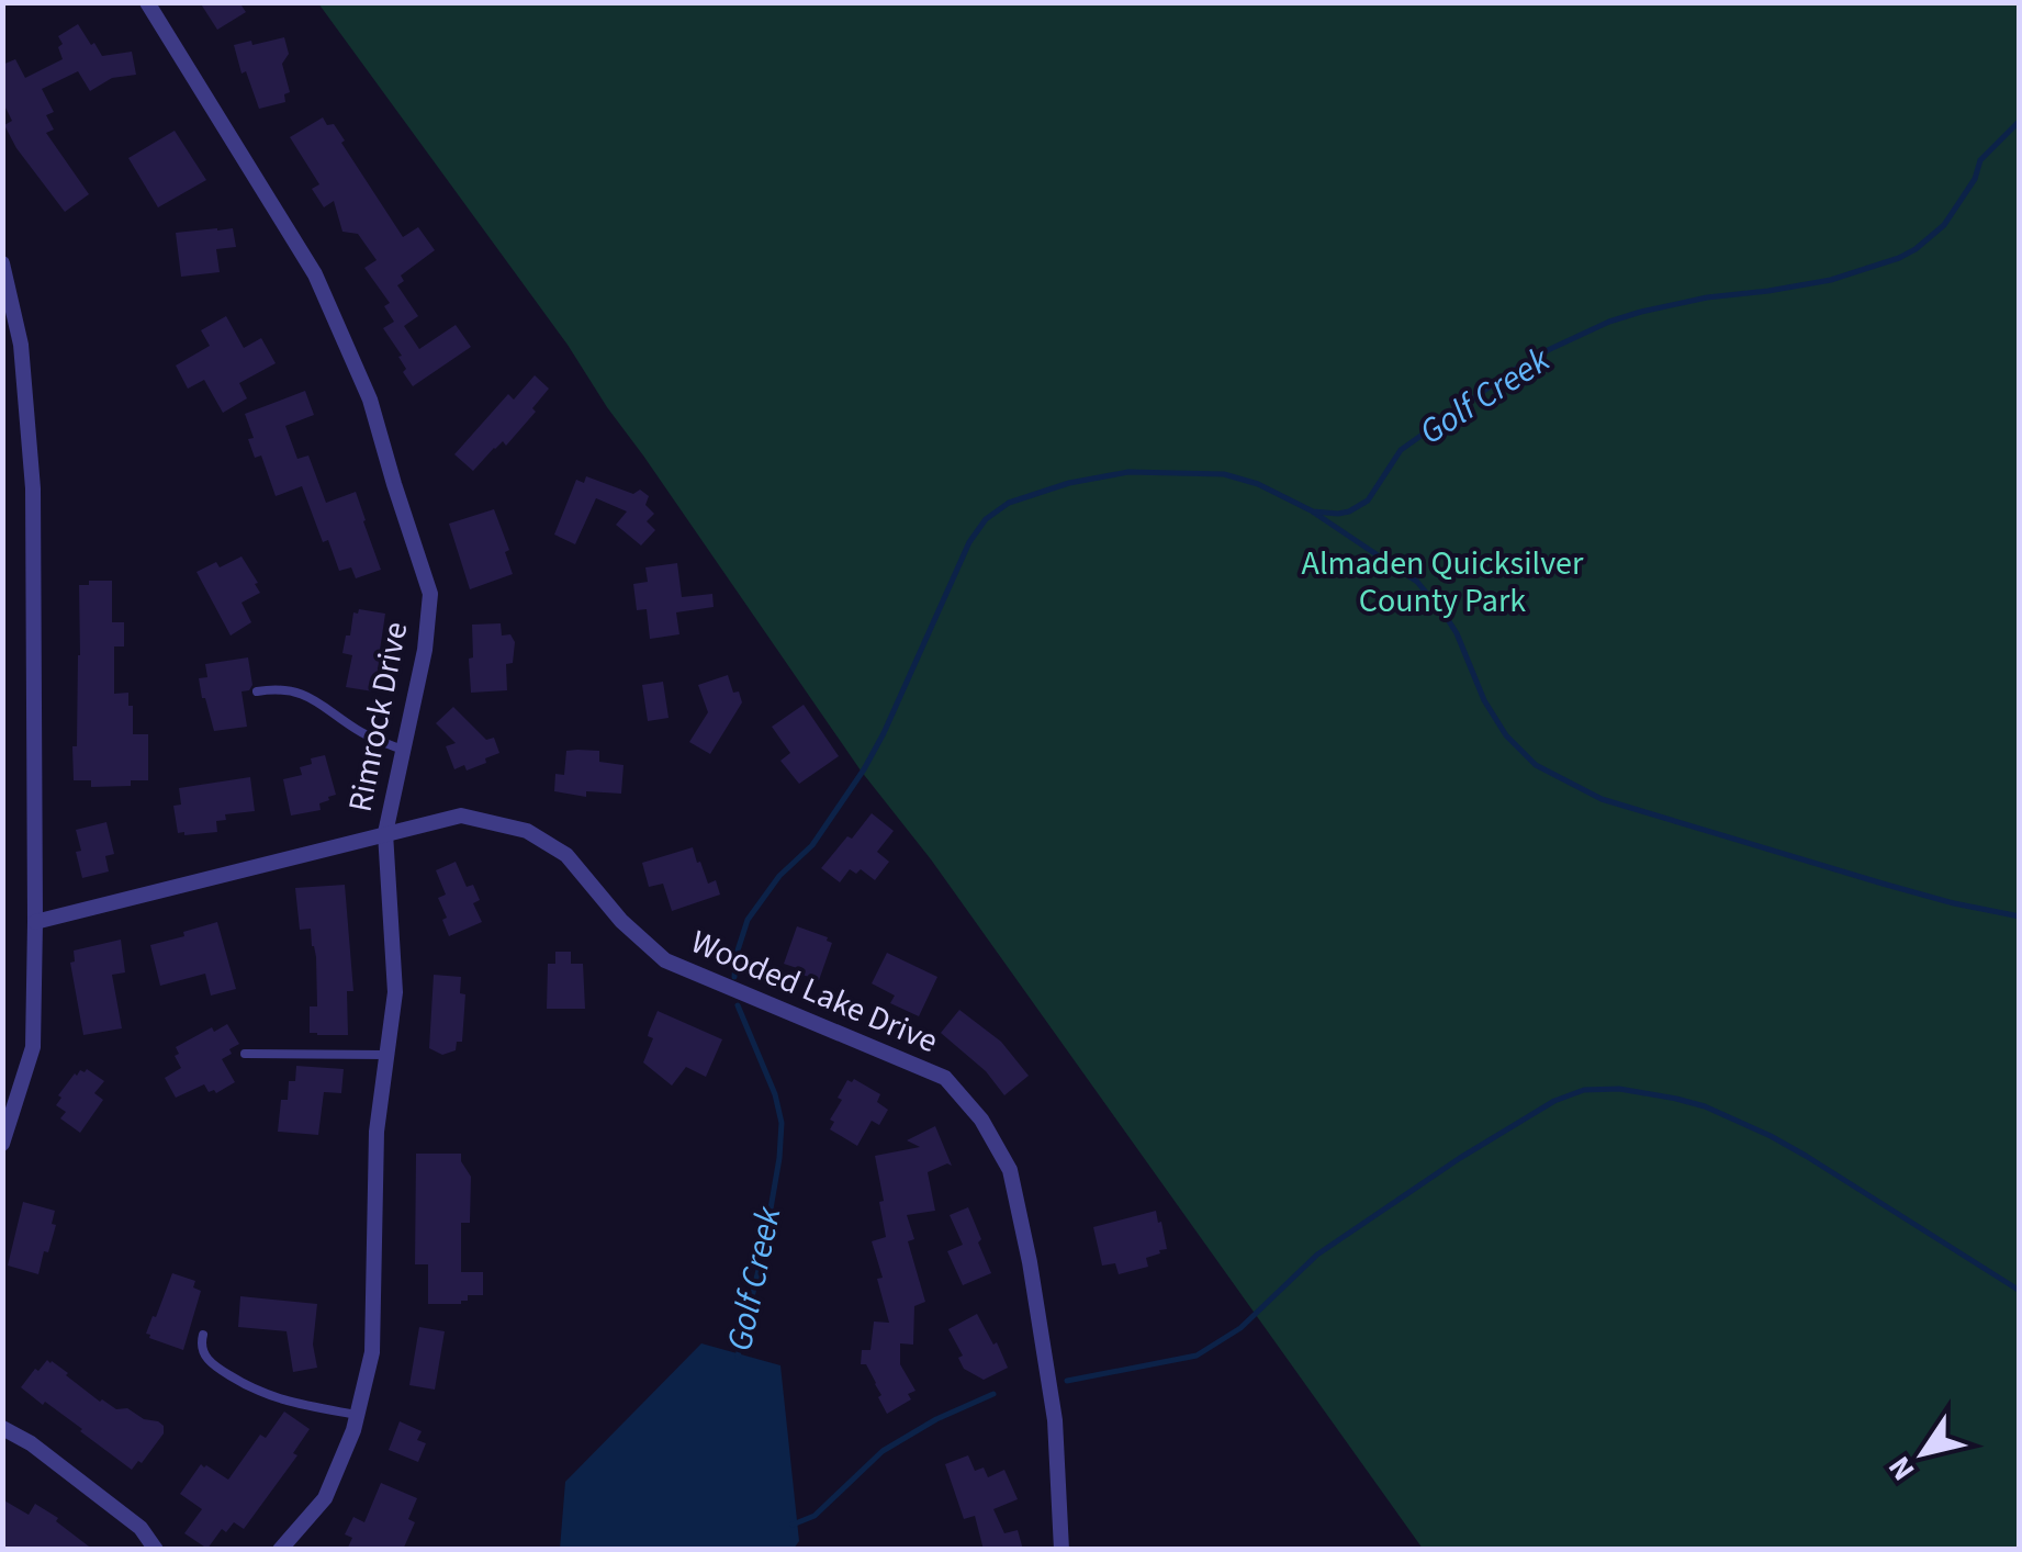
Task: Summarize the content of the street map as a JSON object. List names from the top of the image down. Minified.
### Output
{"streets":{"street":["Rimrock Drive","Wooded Lake Drive"]},"crossings":[["Rimrock Drive","Wooded Lake Drive"]],"water":["Golf Creek"],"parks":["Almaden Quicksilver County Park"],"north":"bottom left"}
